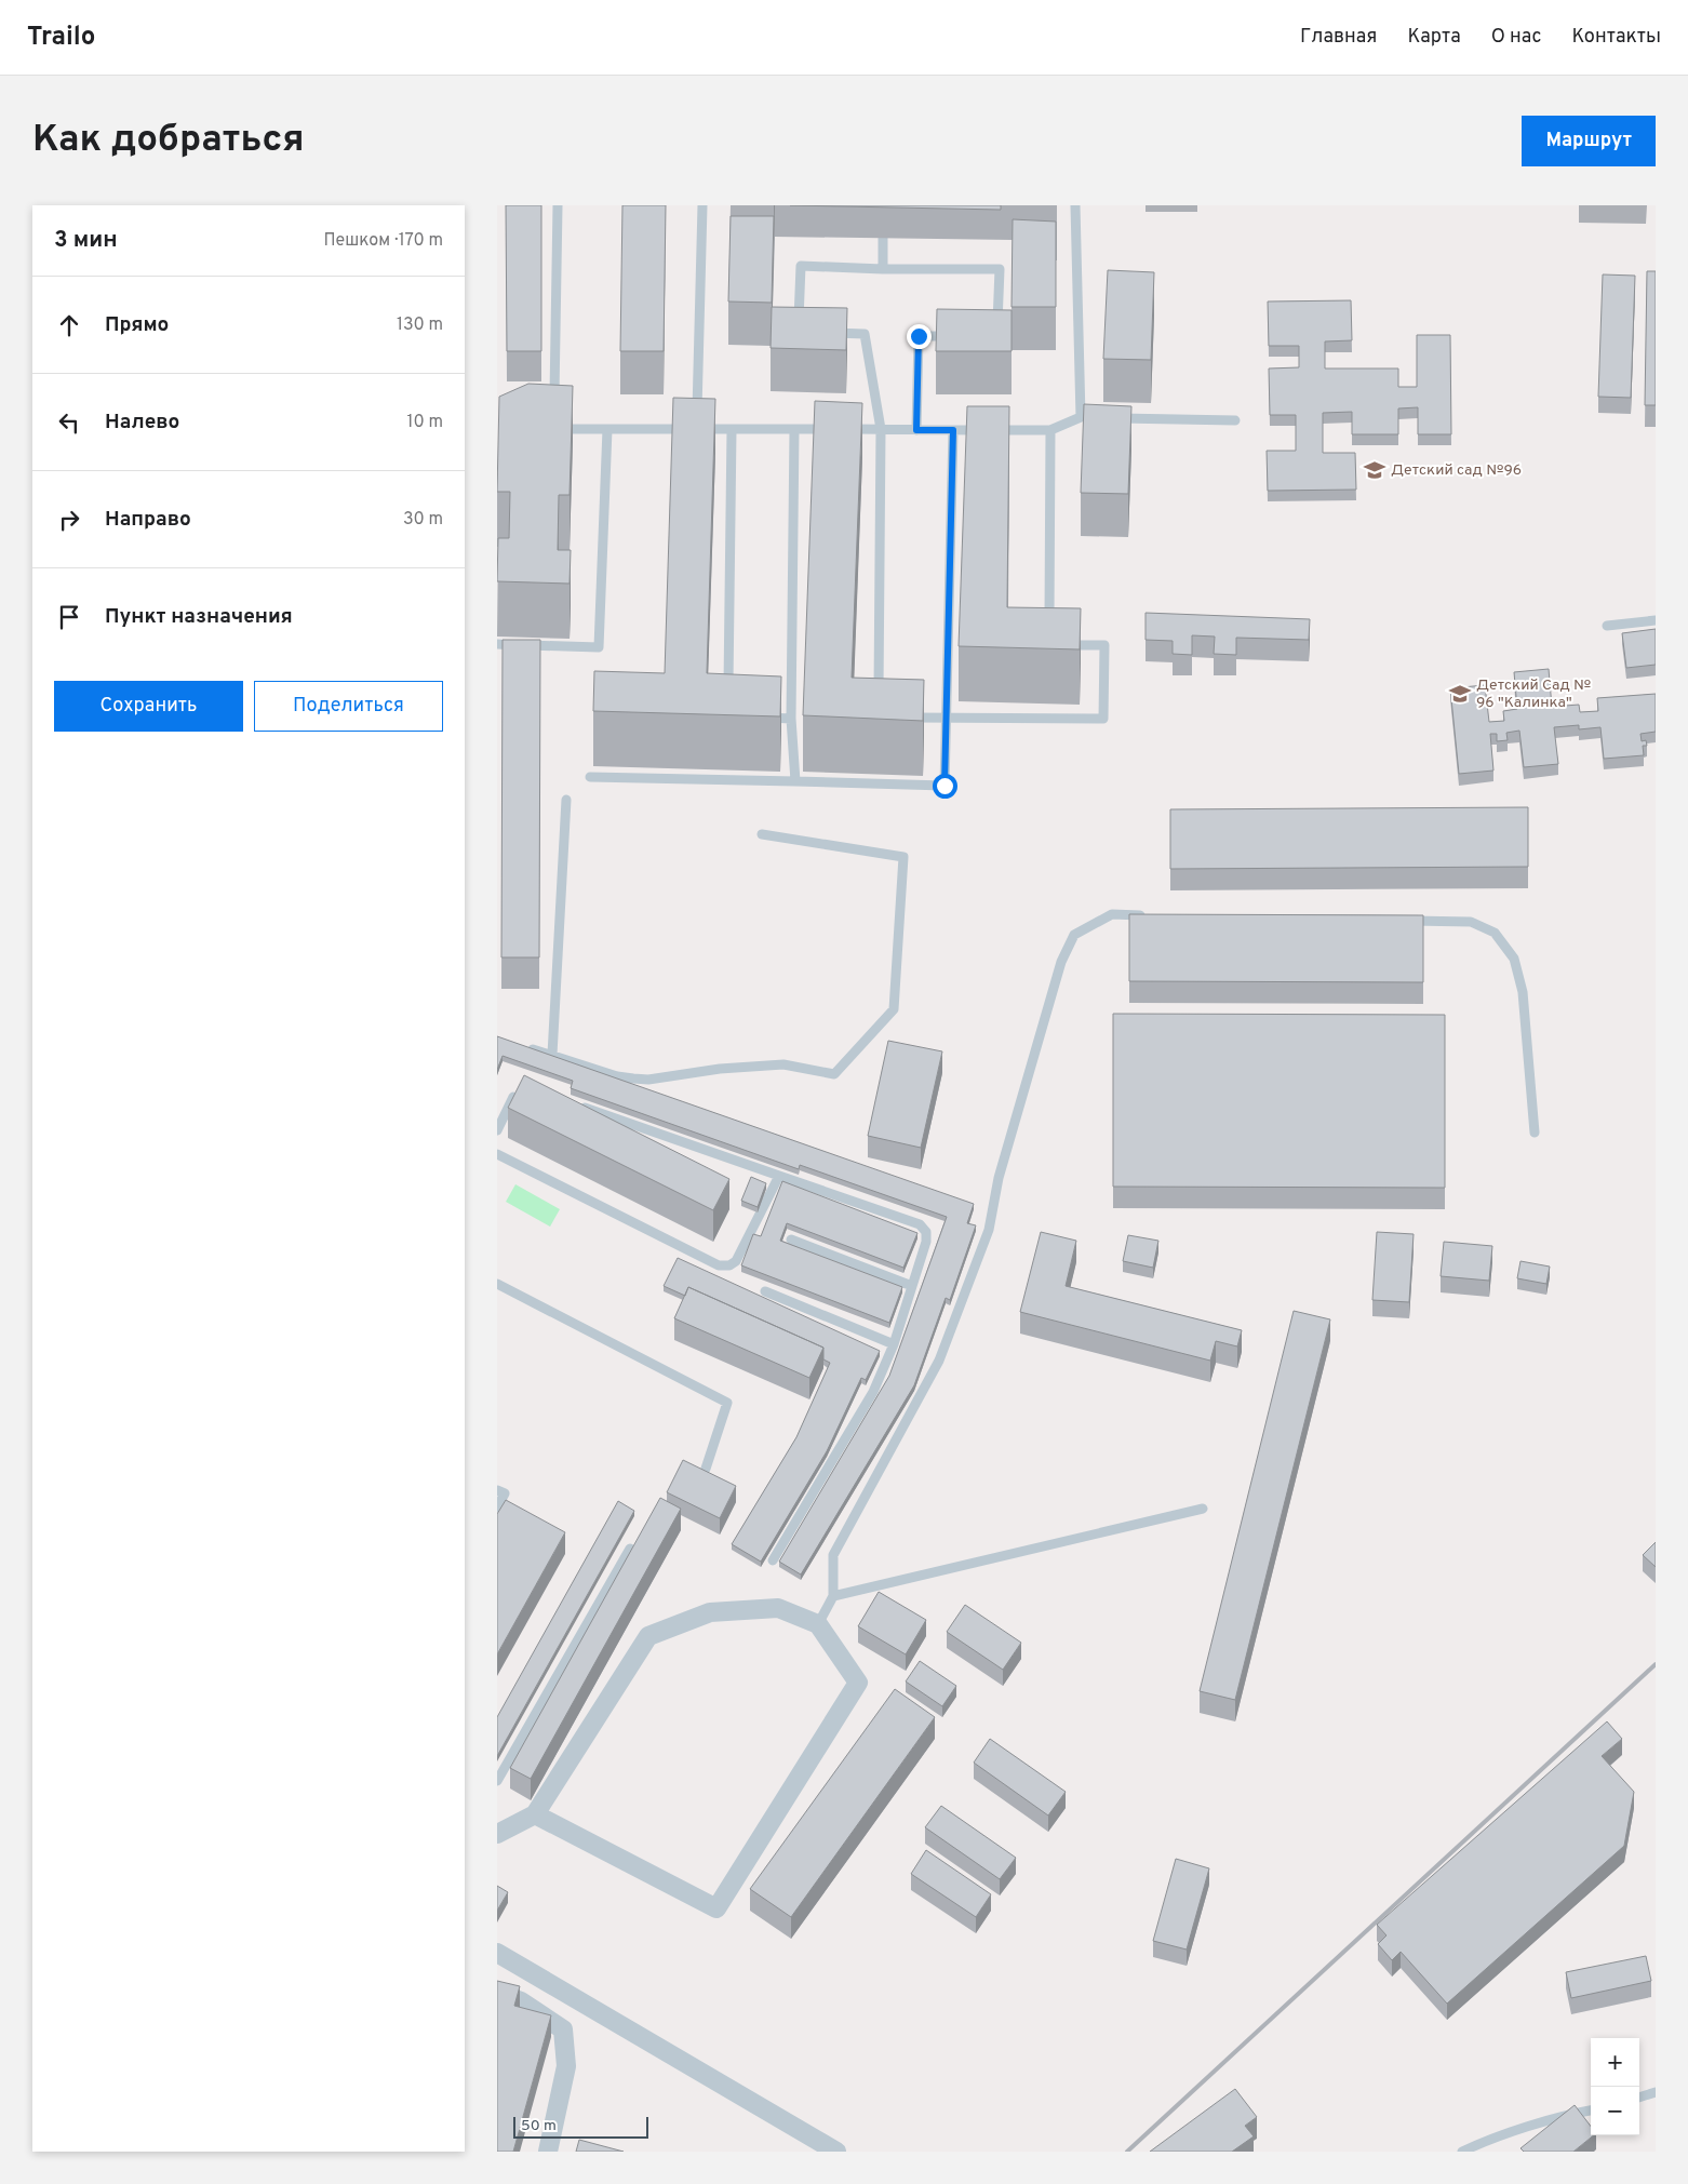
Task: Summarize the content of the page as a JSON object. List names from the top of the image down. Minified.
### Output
{"places":{"school or university":["Детский сад №96","Детский Сад № 96 \"Калинка\""]},"scale_bar":"50 m","page":{"header":"Trailo","nav":["Главная","Карта","О нас","Контакты"],"buttons":["Маршрут",["Сохранить","Поделиться"]],"title":"Как добраться","heading":["3 мин","Пешком · 170 m"],"list":[["Прямо","130 m"],["Налево","10 m"],["Направо","30 m"],"Пункт назначения"],"map_buttons":["+","−"],"scale":"50 m"}}
